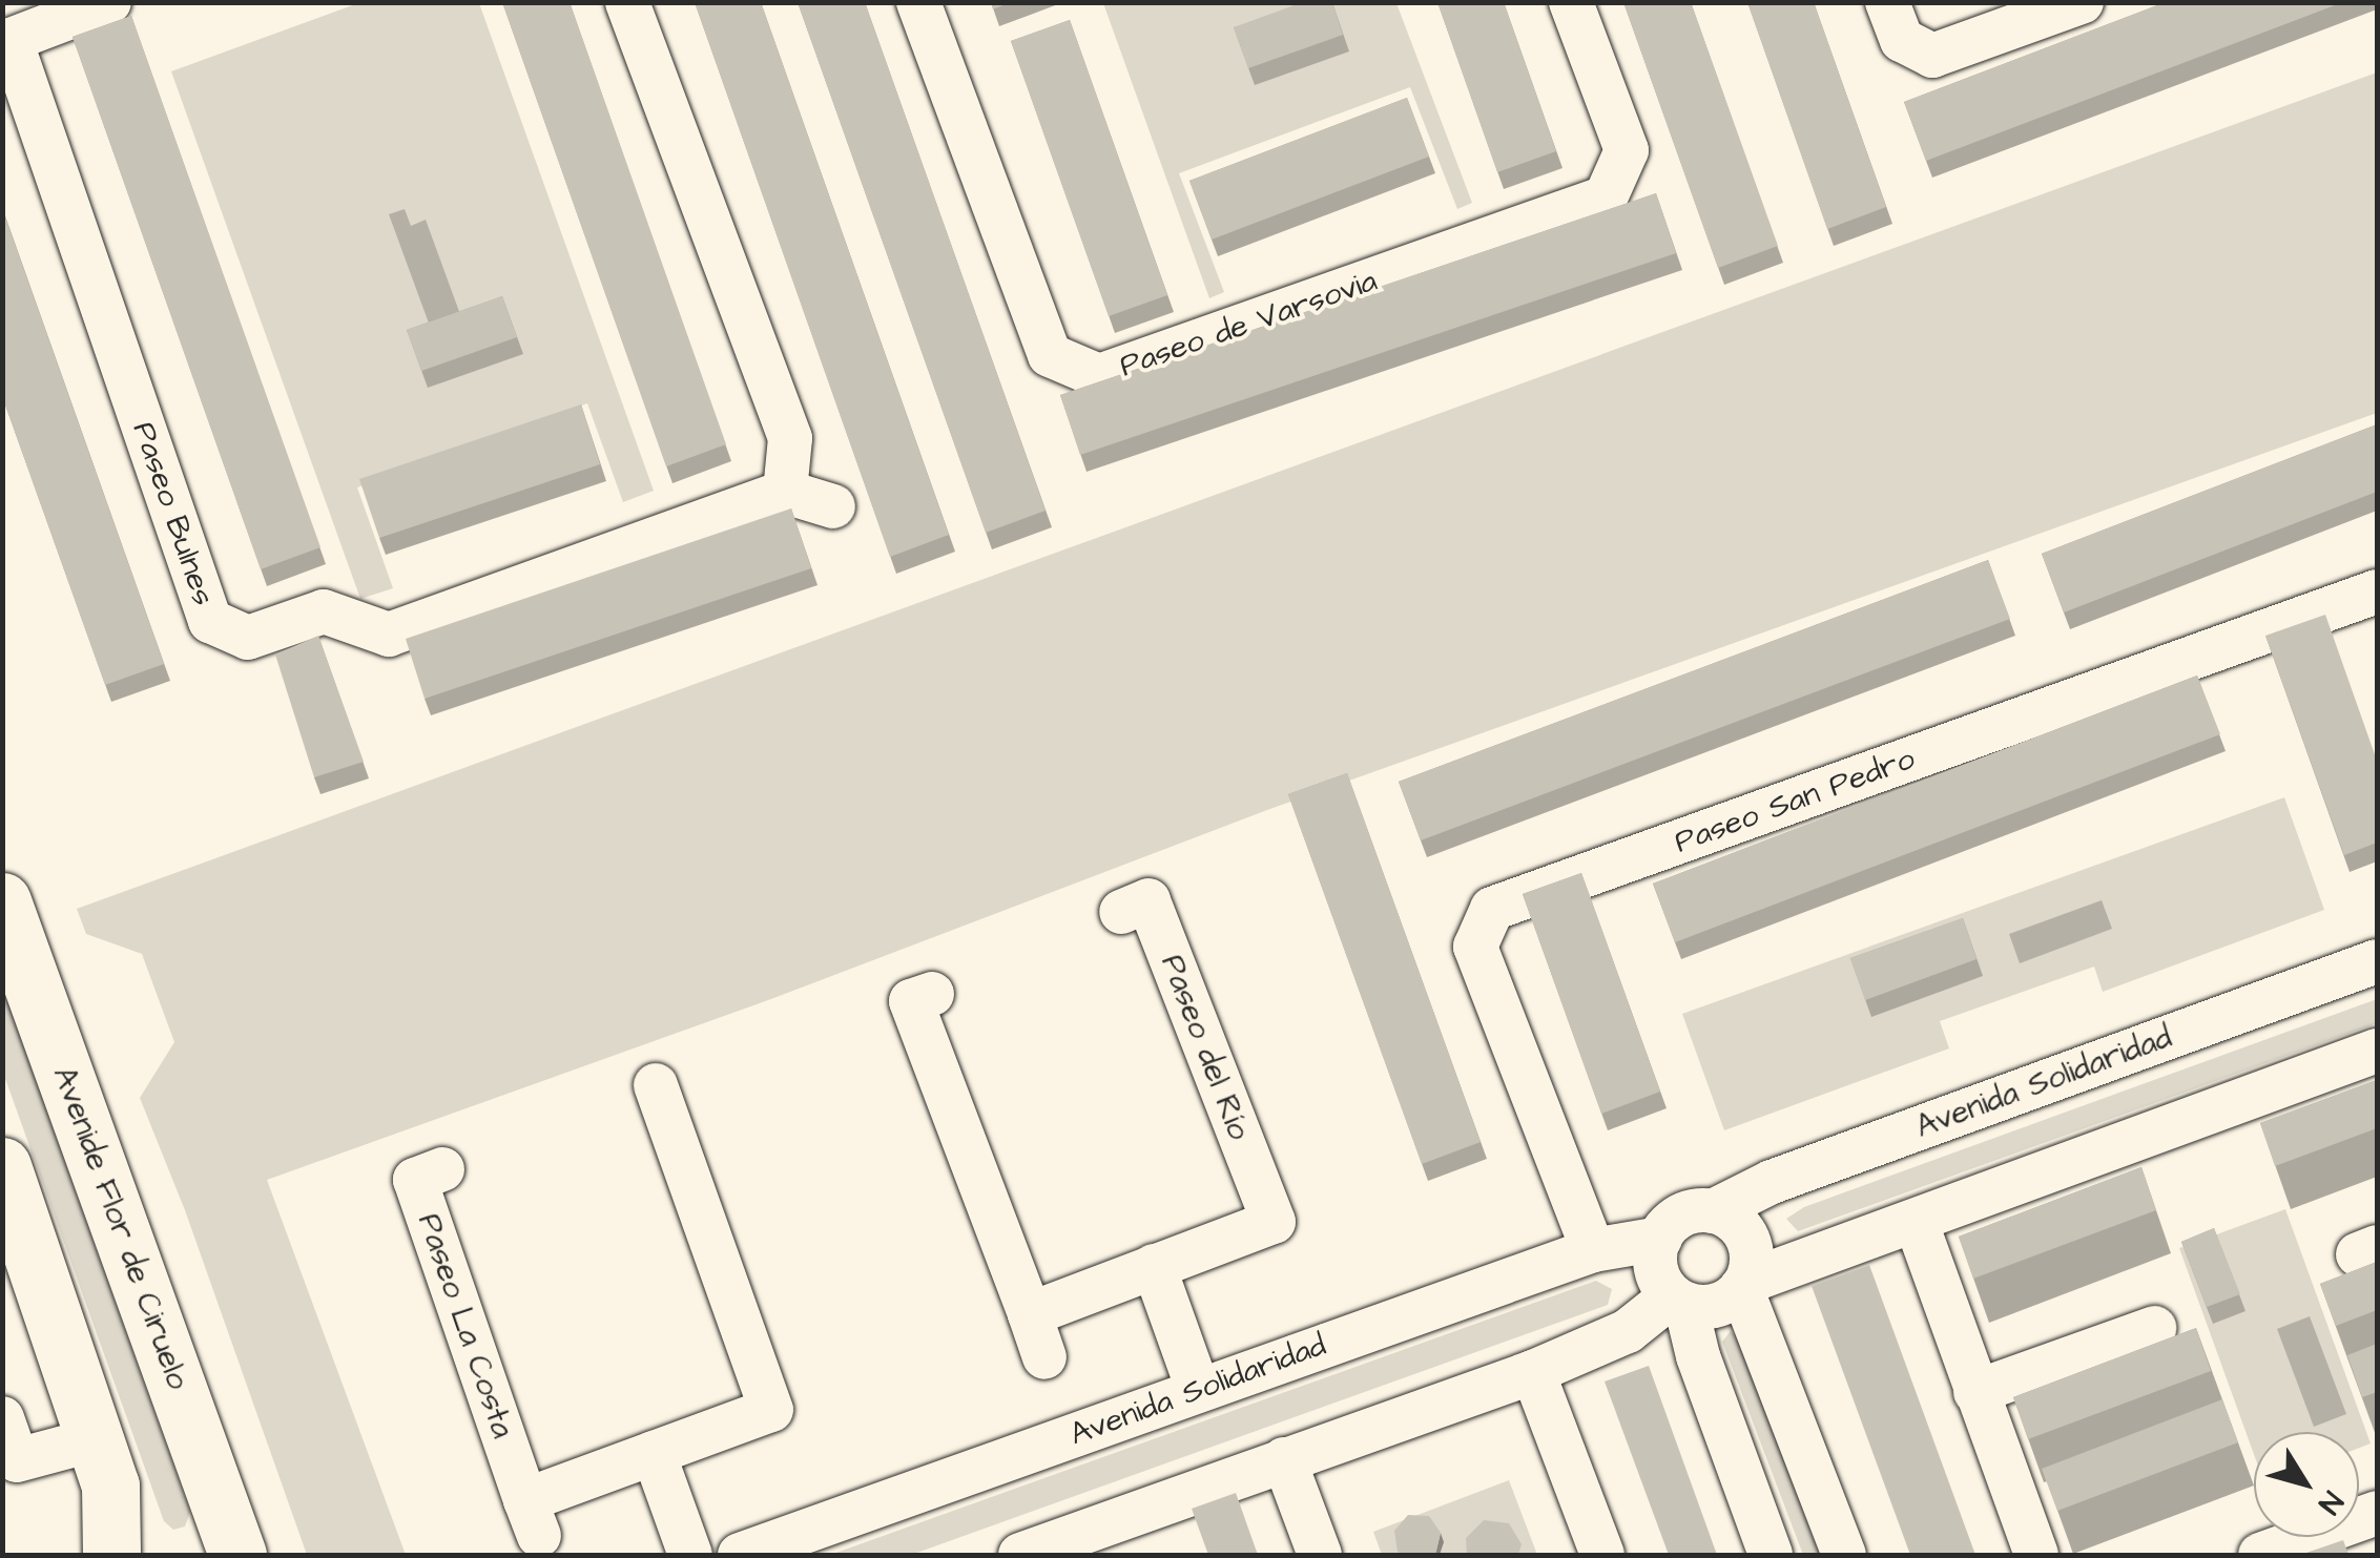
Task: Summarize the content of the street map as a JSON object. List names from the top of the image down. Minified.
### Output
{"streets":{"main road":["Avenide Flor de Ciruelo"],"street":["Paseo de Varsovia","Paseo Bulnes","Paseo San Pedro","Paseo del Río","Avenida Solidaridad","Paseo La Costa"]},"crossings":[["Paseo San Pedro","Avenida Solidaridad"]],"north":"bottom right"}
